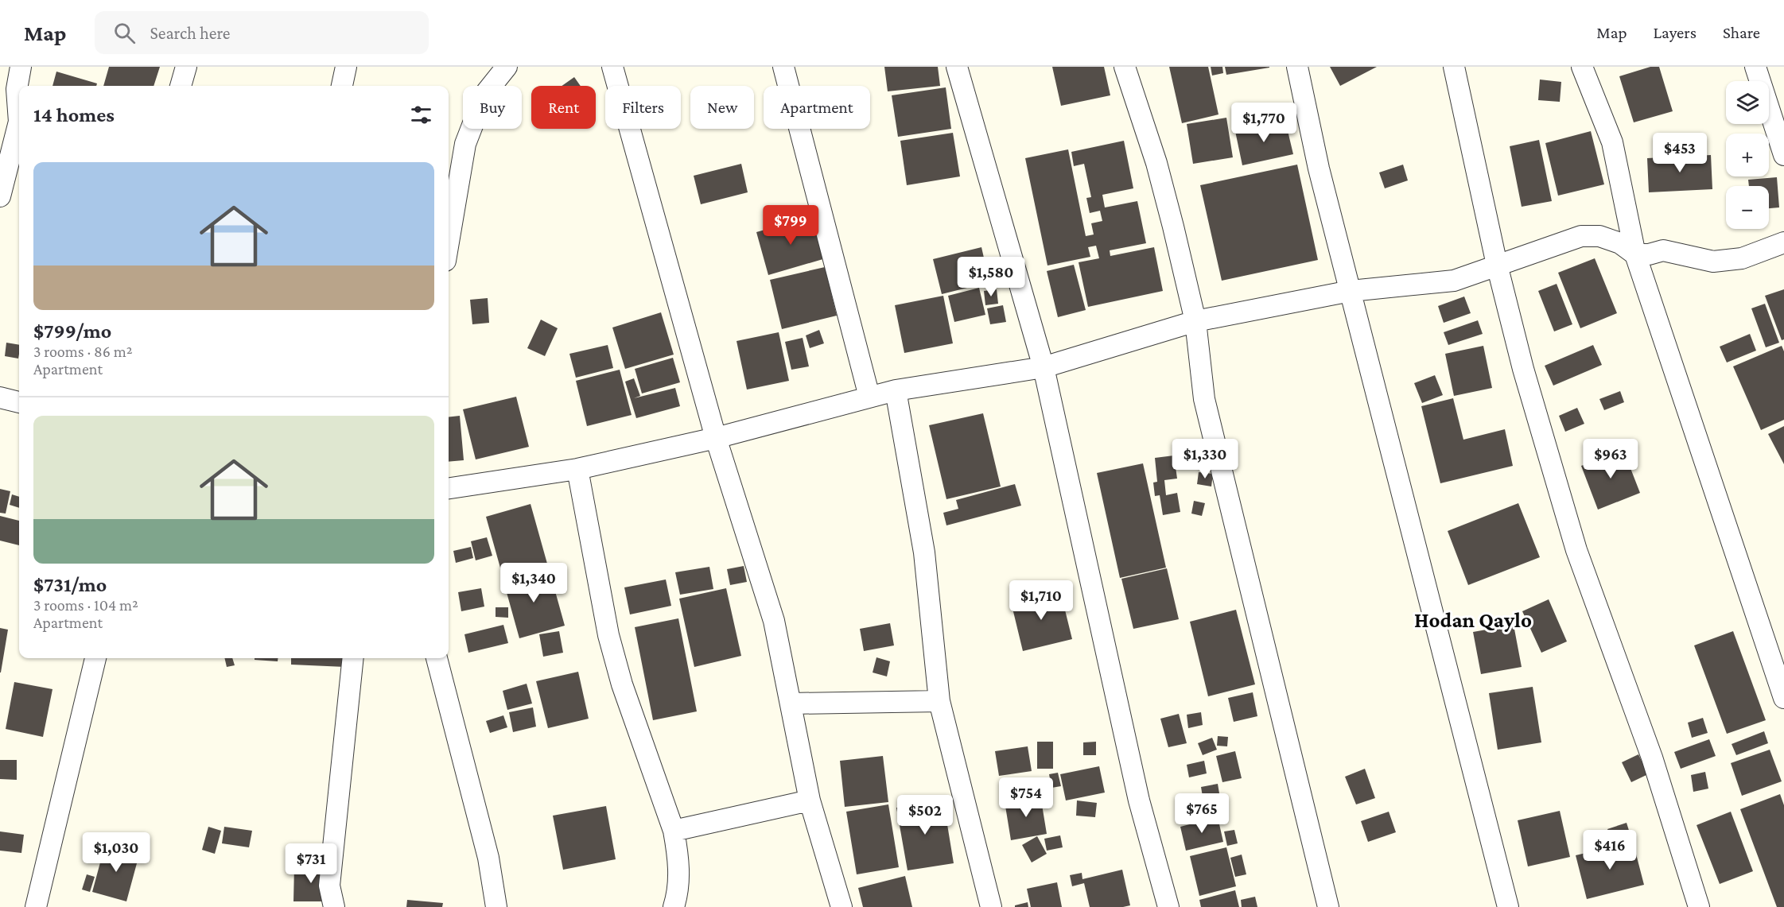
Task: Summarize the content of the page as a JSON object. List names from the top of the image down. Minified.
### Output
{"districts":["Hodan Qaylo"],"page":{"header":"Map","search":"Search here","nav":["Map","Layers","Share"],"map_buttons":["+","−"],"chip":["Buy","Rent","Filters","New","Apartment"],"heading":"14 homes","price":["$1,770","$453","$799","$1,580","$1,330","$963","$1,340","$1,710","$754","$765","$502","$416","$1,030","$731"],"list":[{"name":"$799/mo","note":"3 rooms · 86 m² · Apartment"},{"name":"$731/mo","note":"3 rooms · 104 m² · Apartment"}]}}
